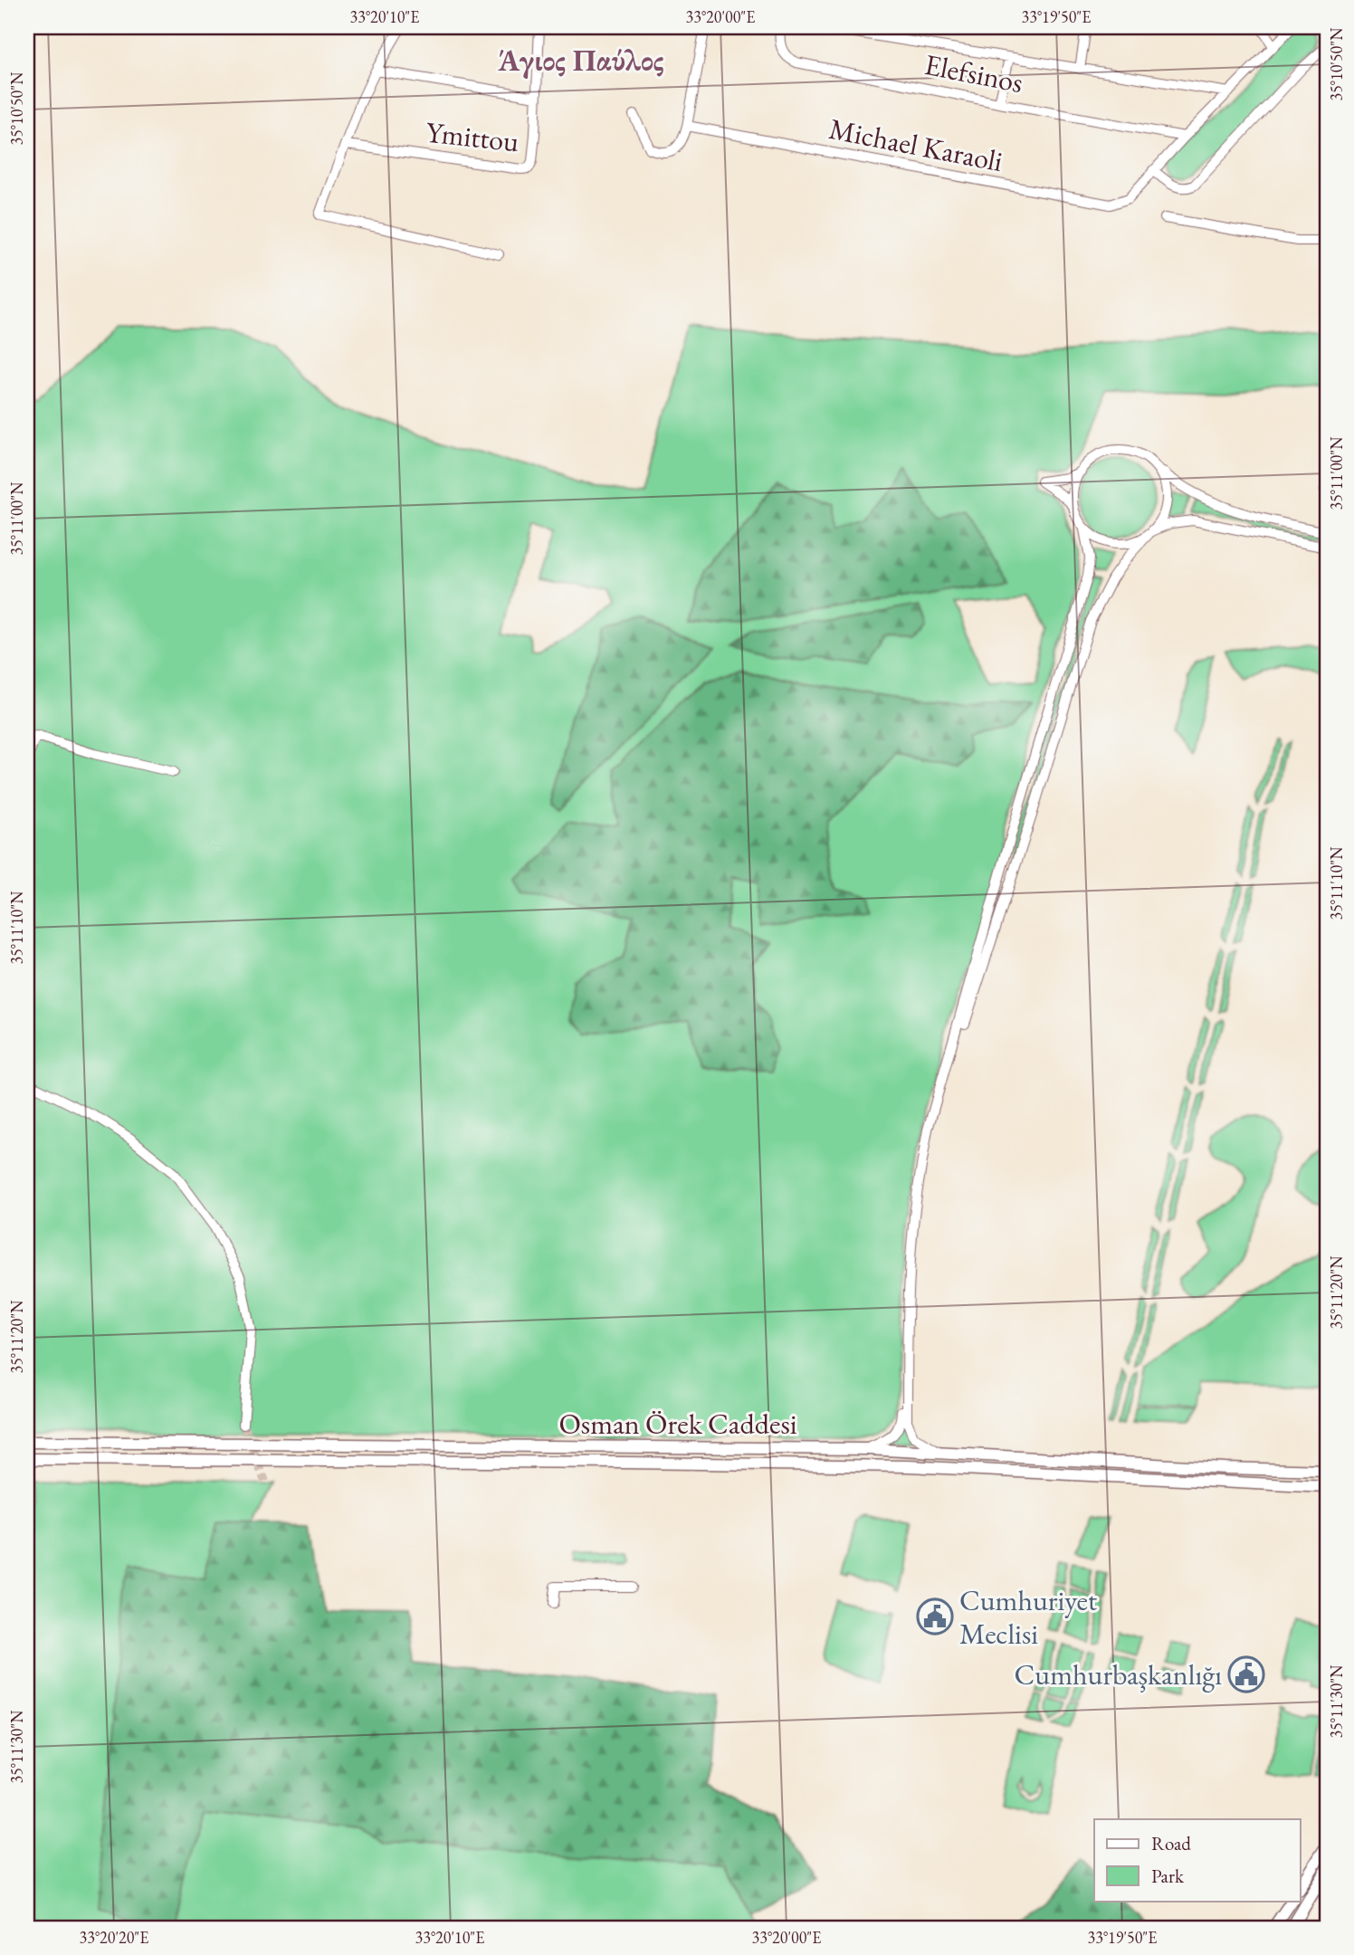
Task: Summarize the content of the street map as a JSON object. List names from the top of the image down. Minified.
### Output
{"streets":{"main road":["Osman Örek Caddesi"],"street":["Elefsinos","Ymittou","Michael Karaoli"]},"districts":["Άγιος Παύλος"],"places":{"public building":["Cumhuriyet Meclisi","Cumhurbaşkanlığı"]},"legend":["Road","Park"],"coordinates":["33°20'10\"E","33°20'00\"E","33°19'50\"E","35°10'50\"N","35°11'00\"N","35°11'10\"N","35°11'20\"N","35°11'30\"N","33°20'20\"E"]}
